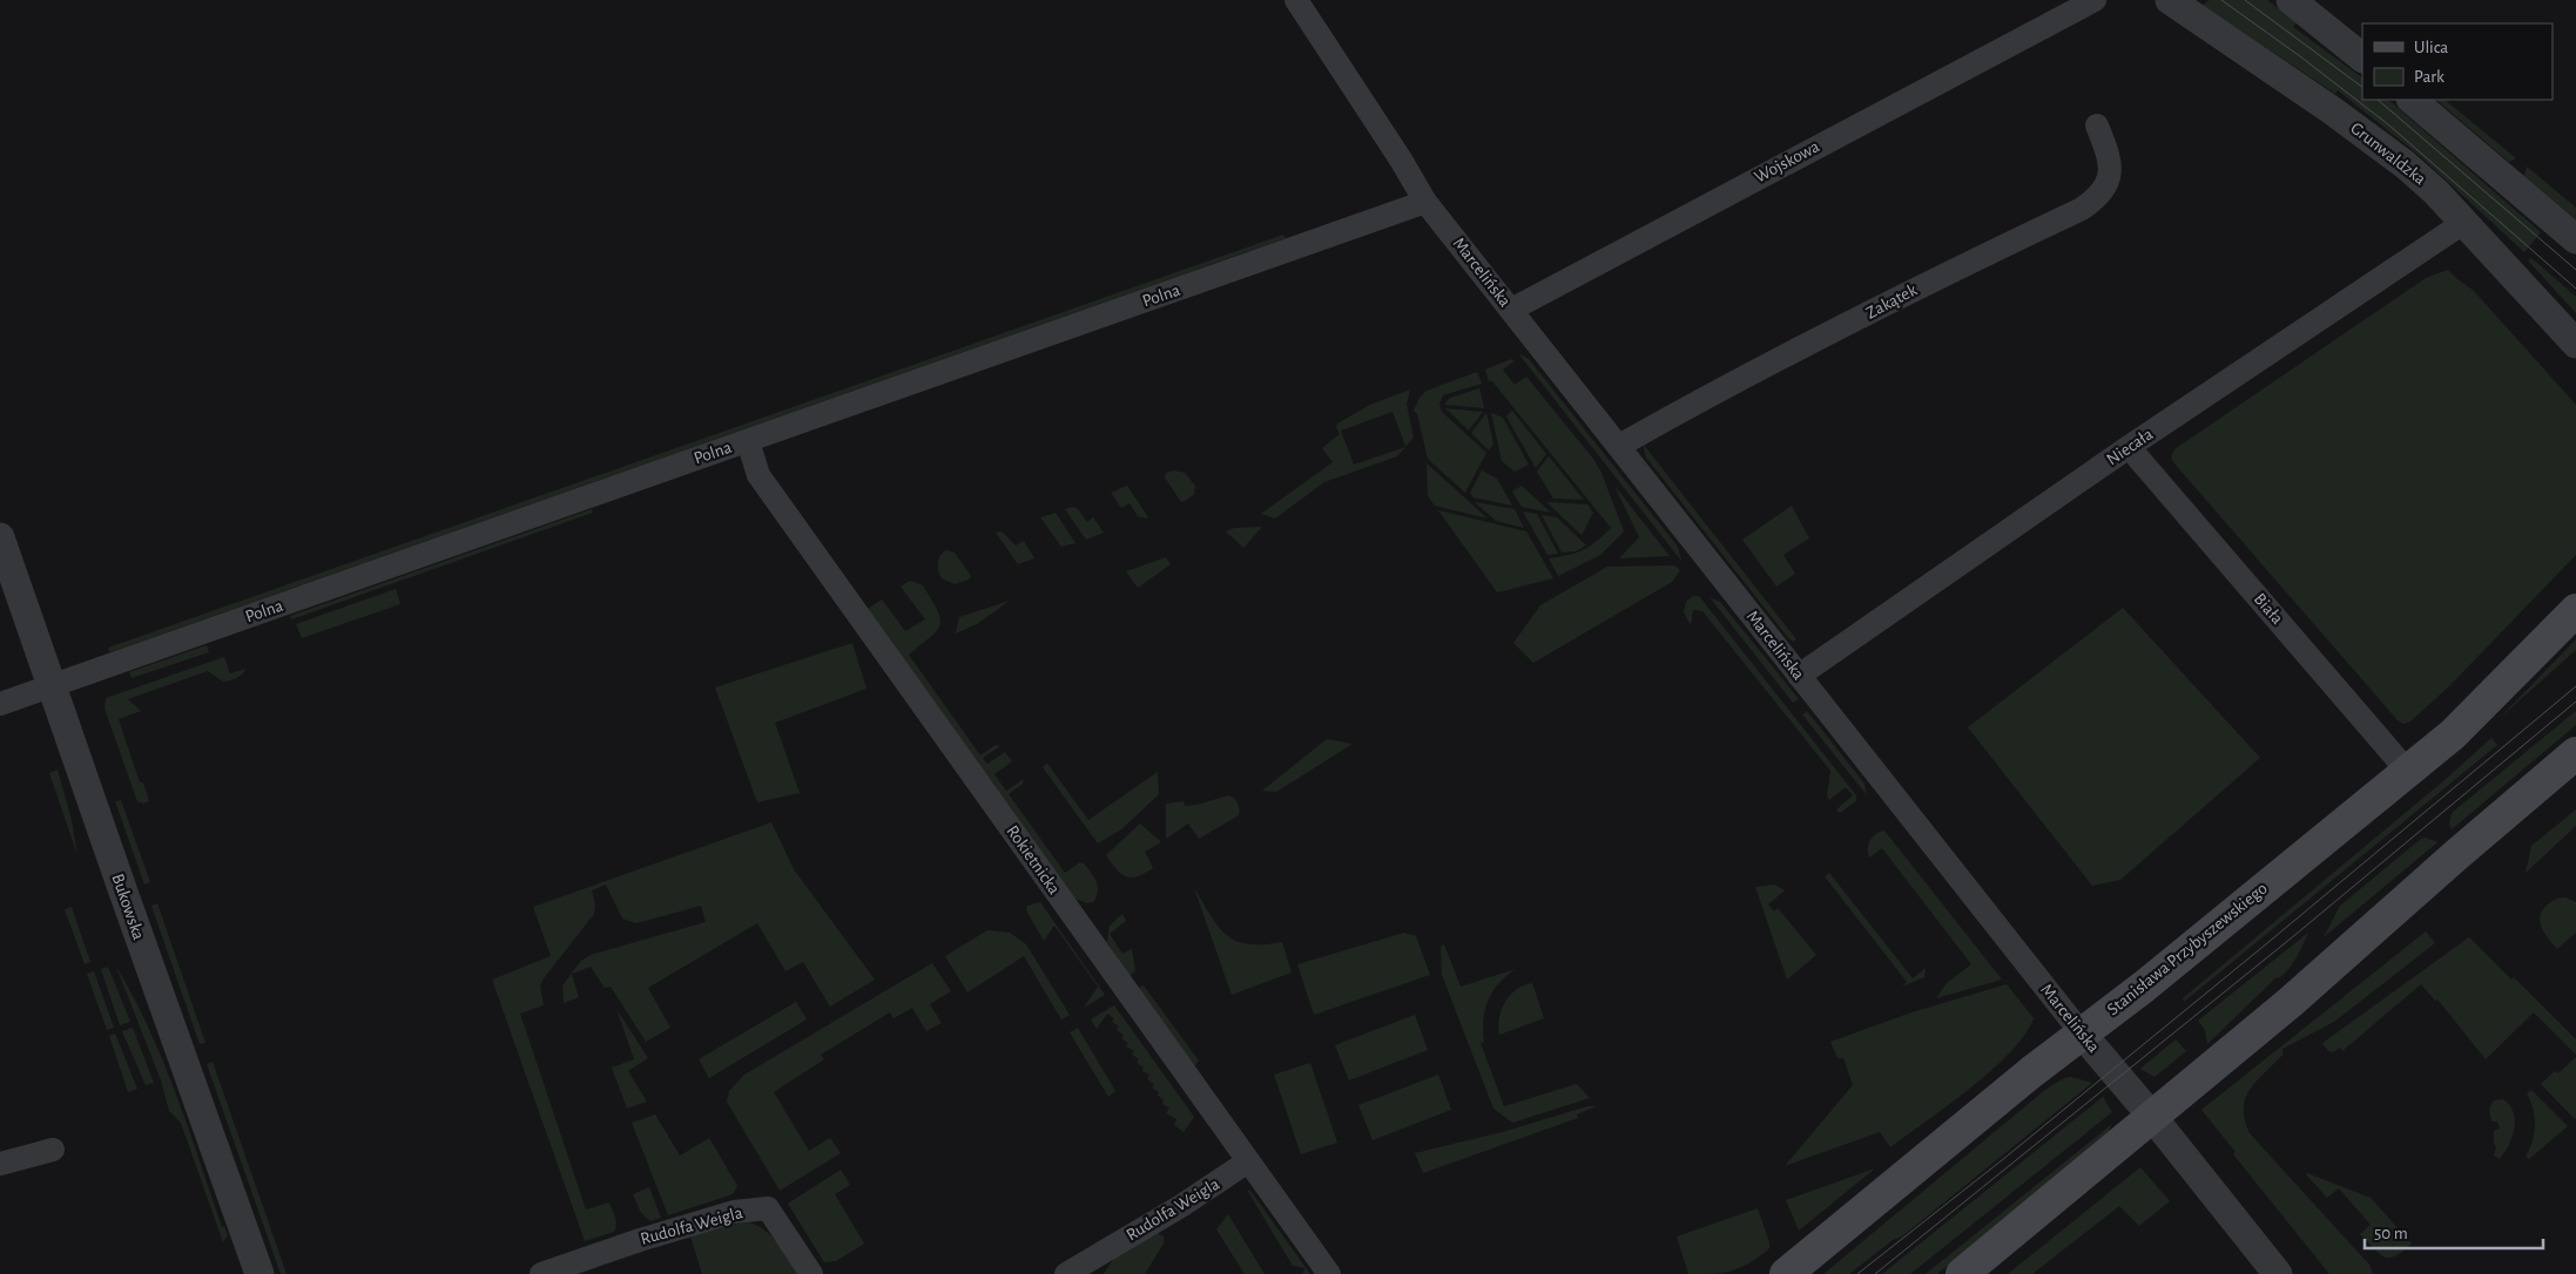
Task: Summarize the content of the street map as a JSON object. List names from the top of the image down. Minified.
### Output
{"streets":{"main road":["Stanisława Przybyszewskiego"],"street":["Grunwaldzka","Wojskowa","Marcelińska","Polna","Zakątek","Niecała","Biała","Rokietnicka","Bukowska","Rudolfa Weigla"]},"crossings":[["Grunwaldzka","Niecała"],["Wojskowa","Marcelińska"],["Marcelińska","Polna"],["Marcelińska","Zakątek"],["Marcelińska","Niecała"],["Marcelińska","Stanisława Przybyszewskiego"],["Polna","Rokietnicka"],["Polna","Bukowska"],["Niecała","Biała"],["Biała","Stanisława Przybyszewskiego"],["Rokietnicka","Rudolfa Weigla"]],"legend":["Ulica","Park"],"scale_bar":"50 m"}
